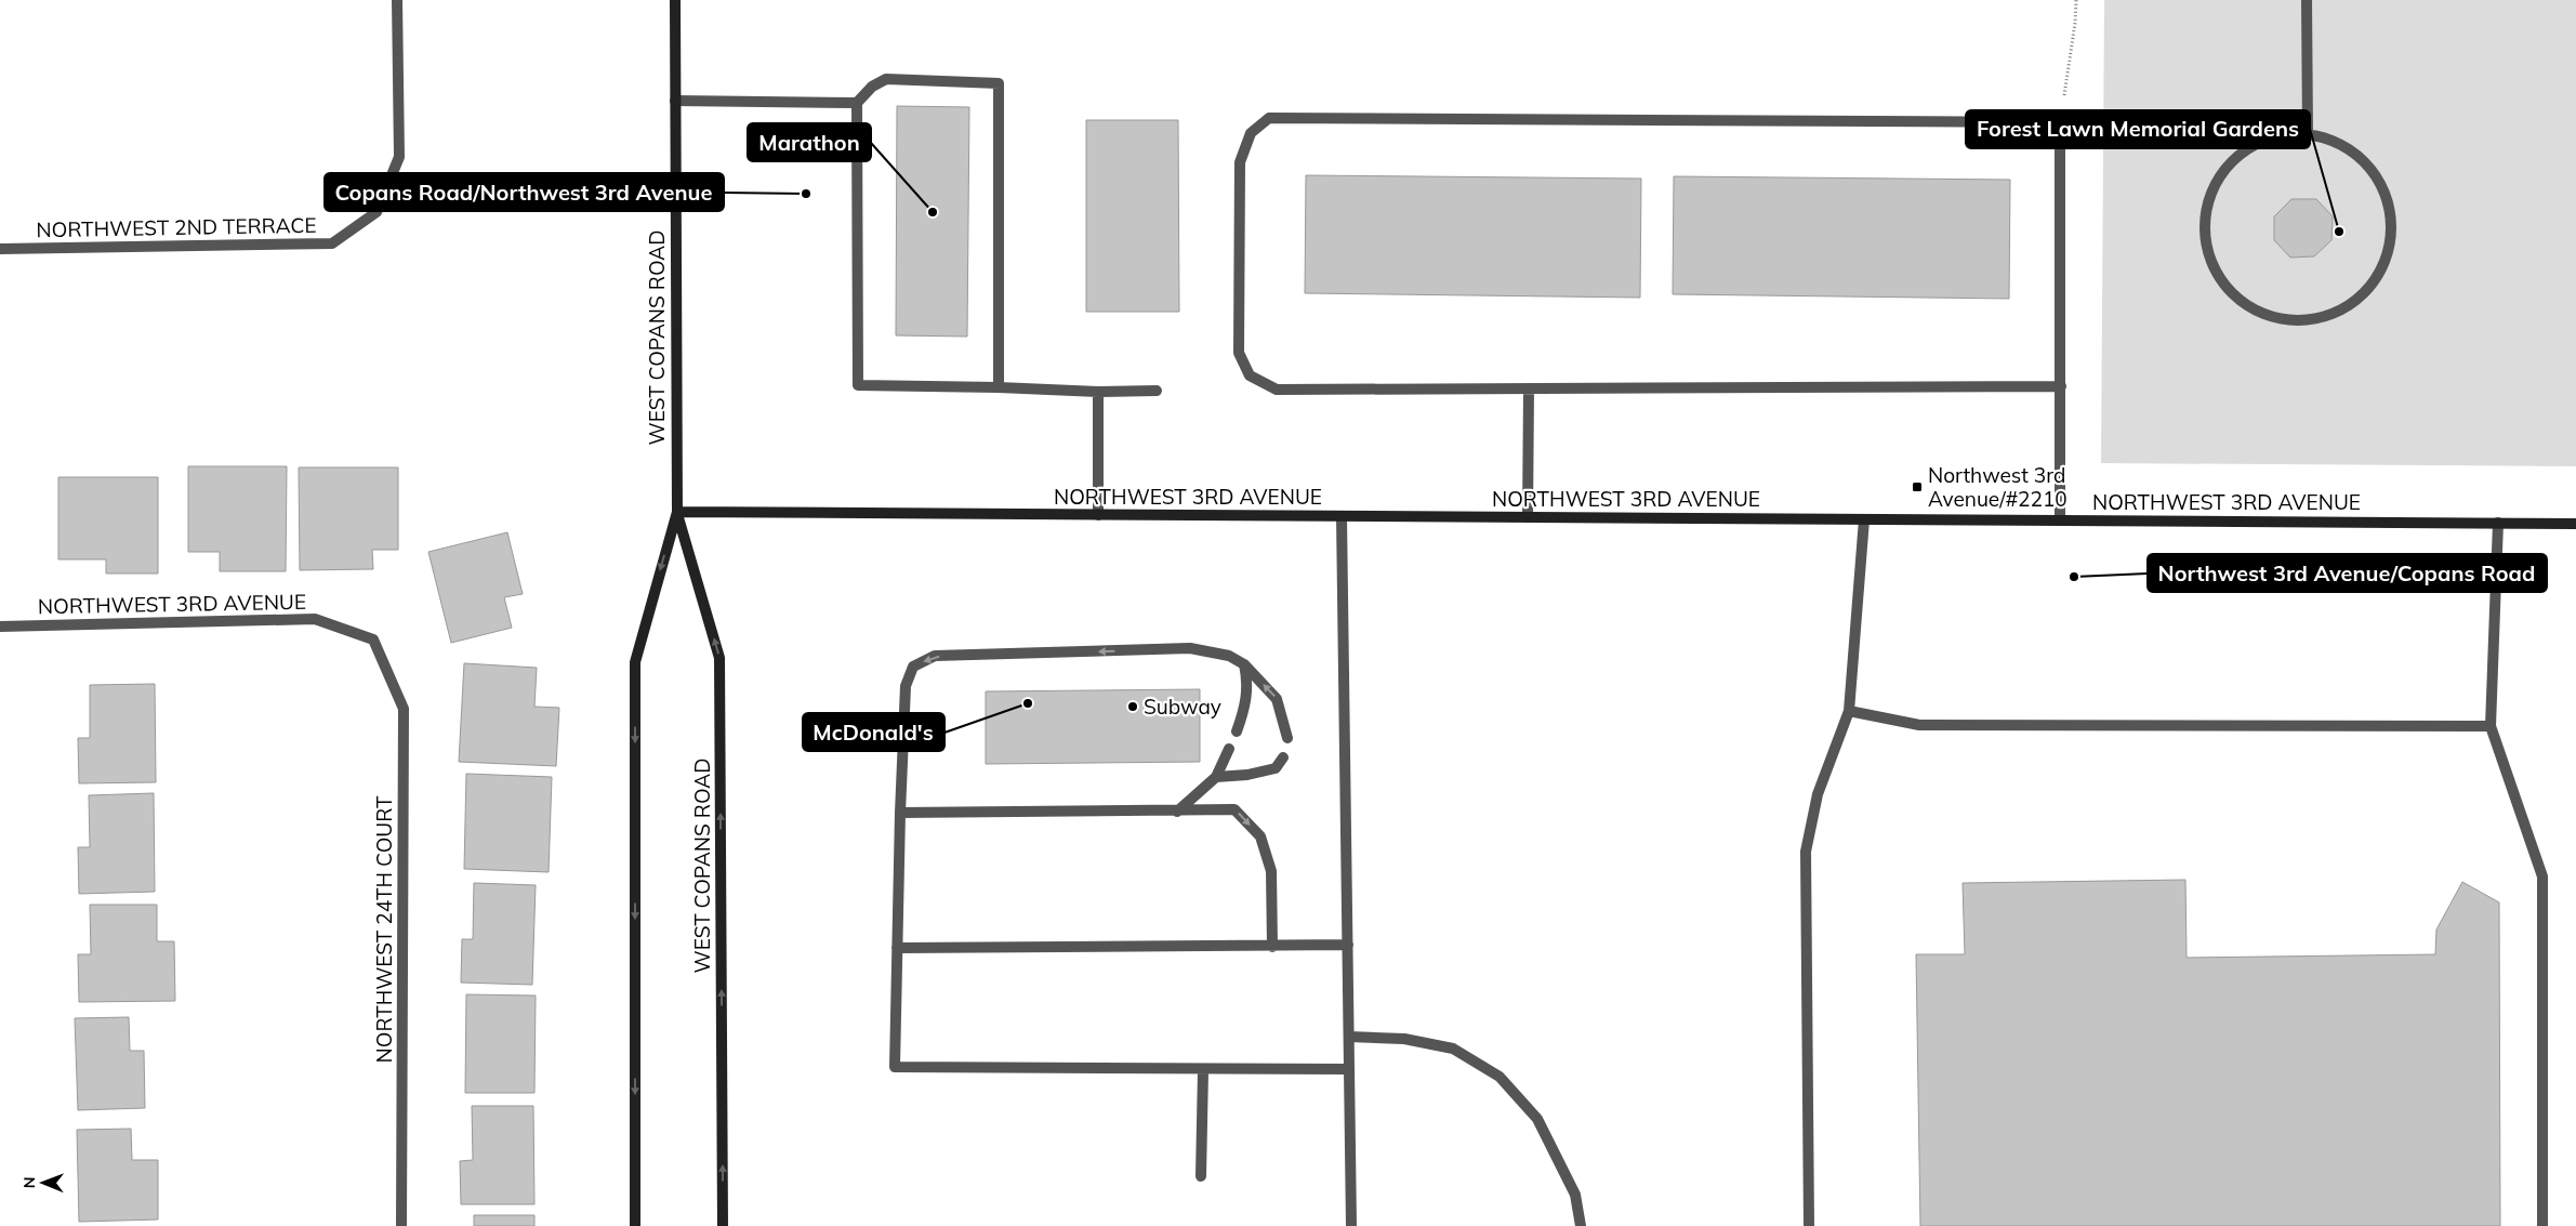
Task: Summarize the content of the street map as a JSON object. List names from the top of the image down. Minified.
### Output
{"streets":{"main road":["WEST COPANS ROAD","NORTHWEST 3RD AVENUE"],"street":["NORTHWEST 2ND TERRACE","NORTHWEST 24TH COURT"]},"crossings":[["WEST COPANS ROAD","NORTHWEST 3RD AVENUE"],["NORTHWEST 3RD AVENUE","NORTHWEST 24TH COURT"]],"places":{"other":["Copans Road/Northwest 3rd Avenue","Marathon","Forest Lawn Memorial Gardens","Northwest 3rd Avenue/Copans Road","McDonald's","Subway"],"transit":["Northwest 3rd Avenue/#2210"]},"north":"left"}
